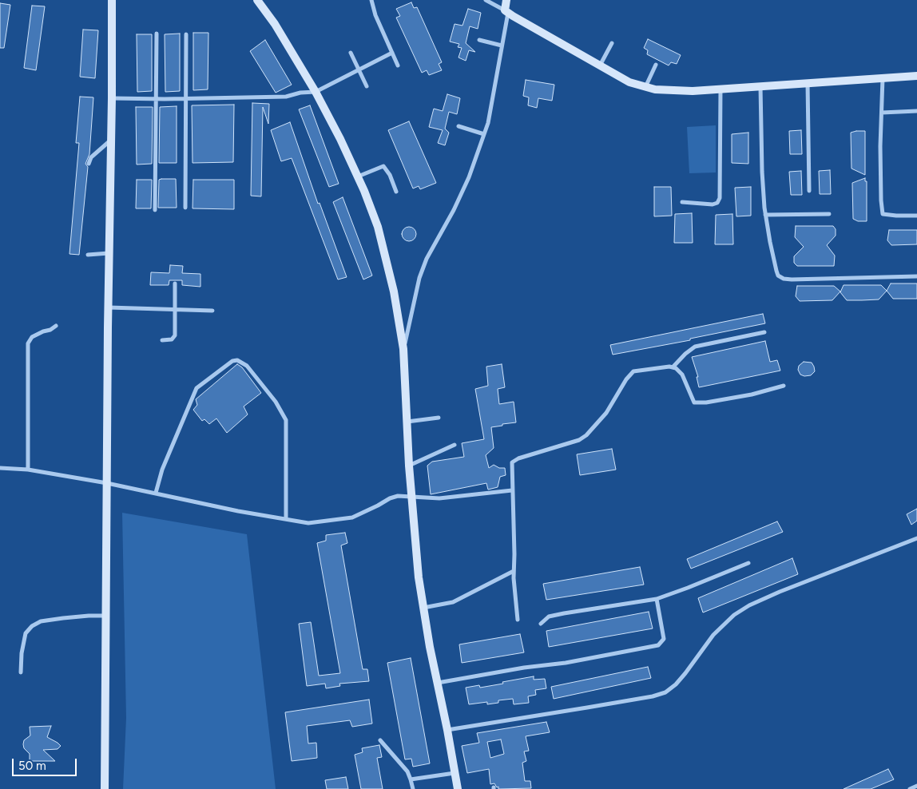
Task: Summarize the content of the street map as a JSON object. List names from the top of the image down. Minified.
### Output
{"scale_bar":"50 m"}
